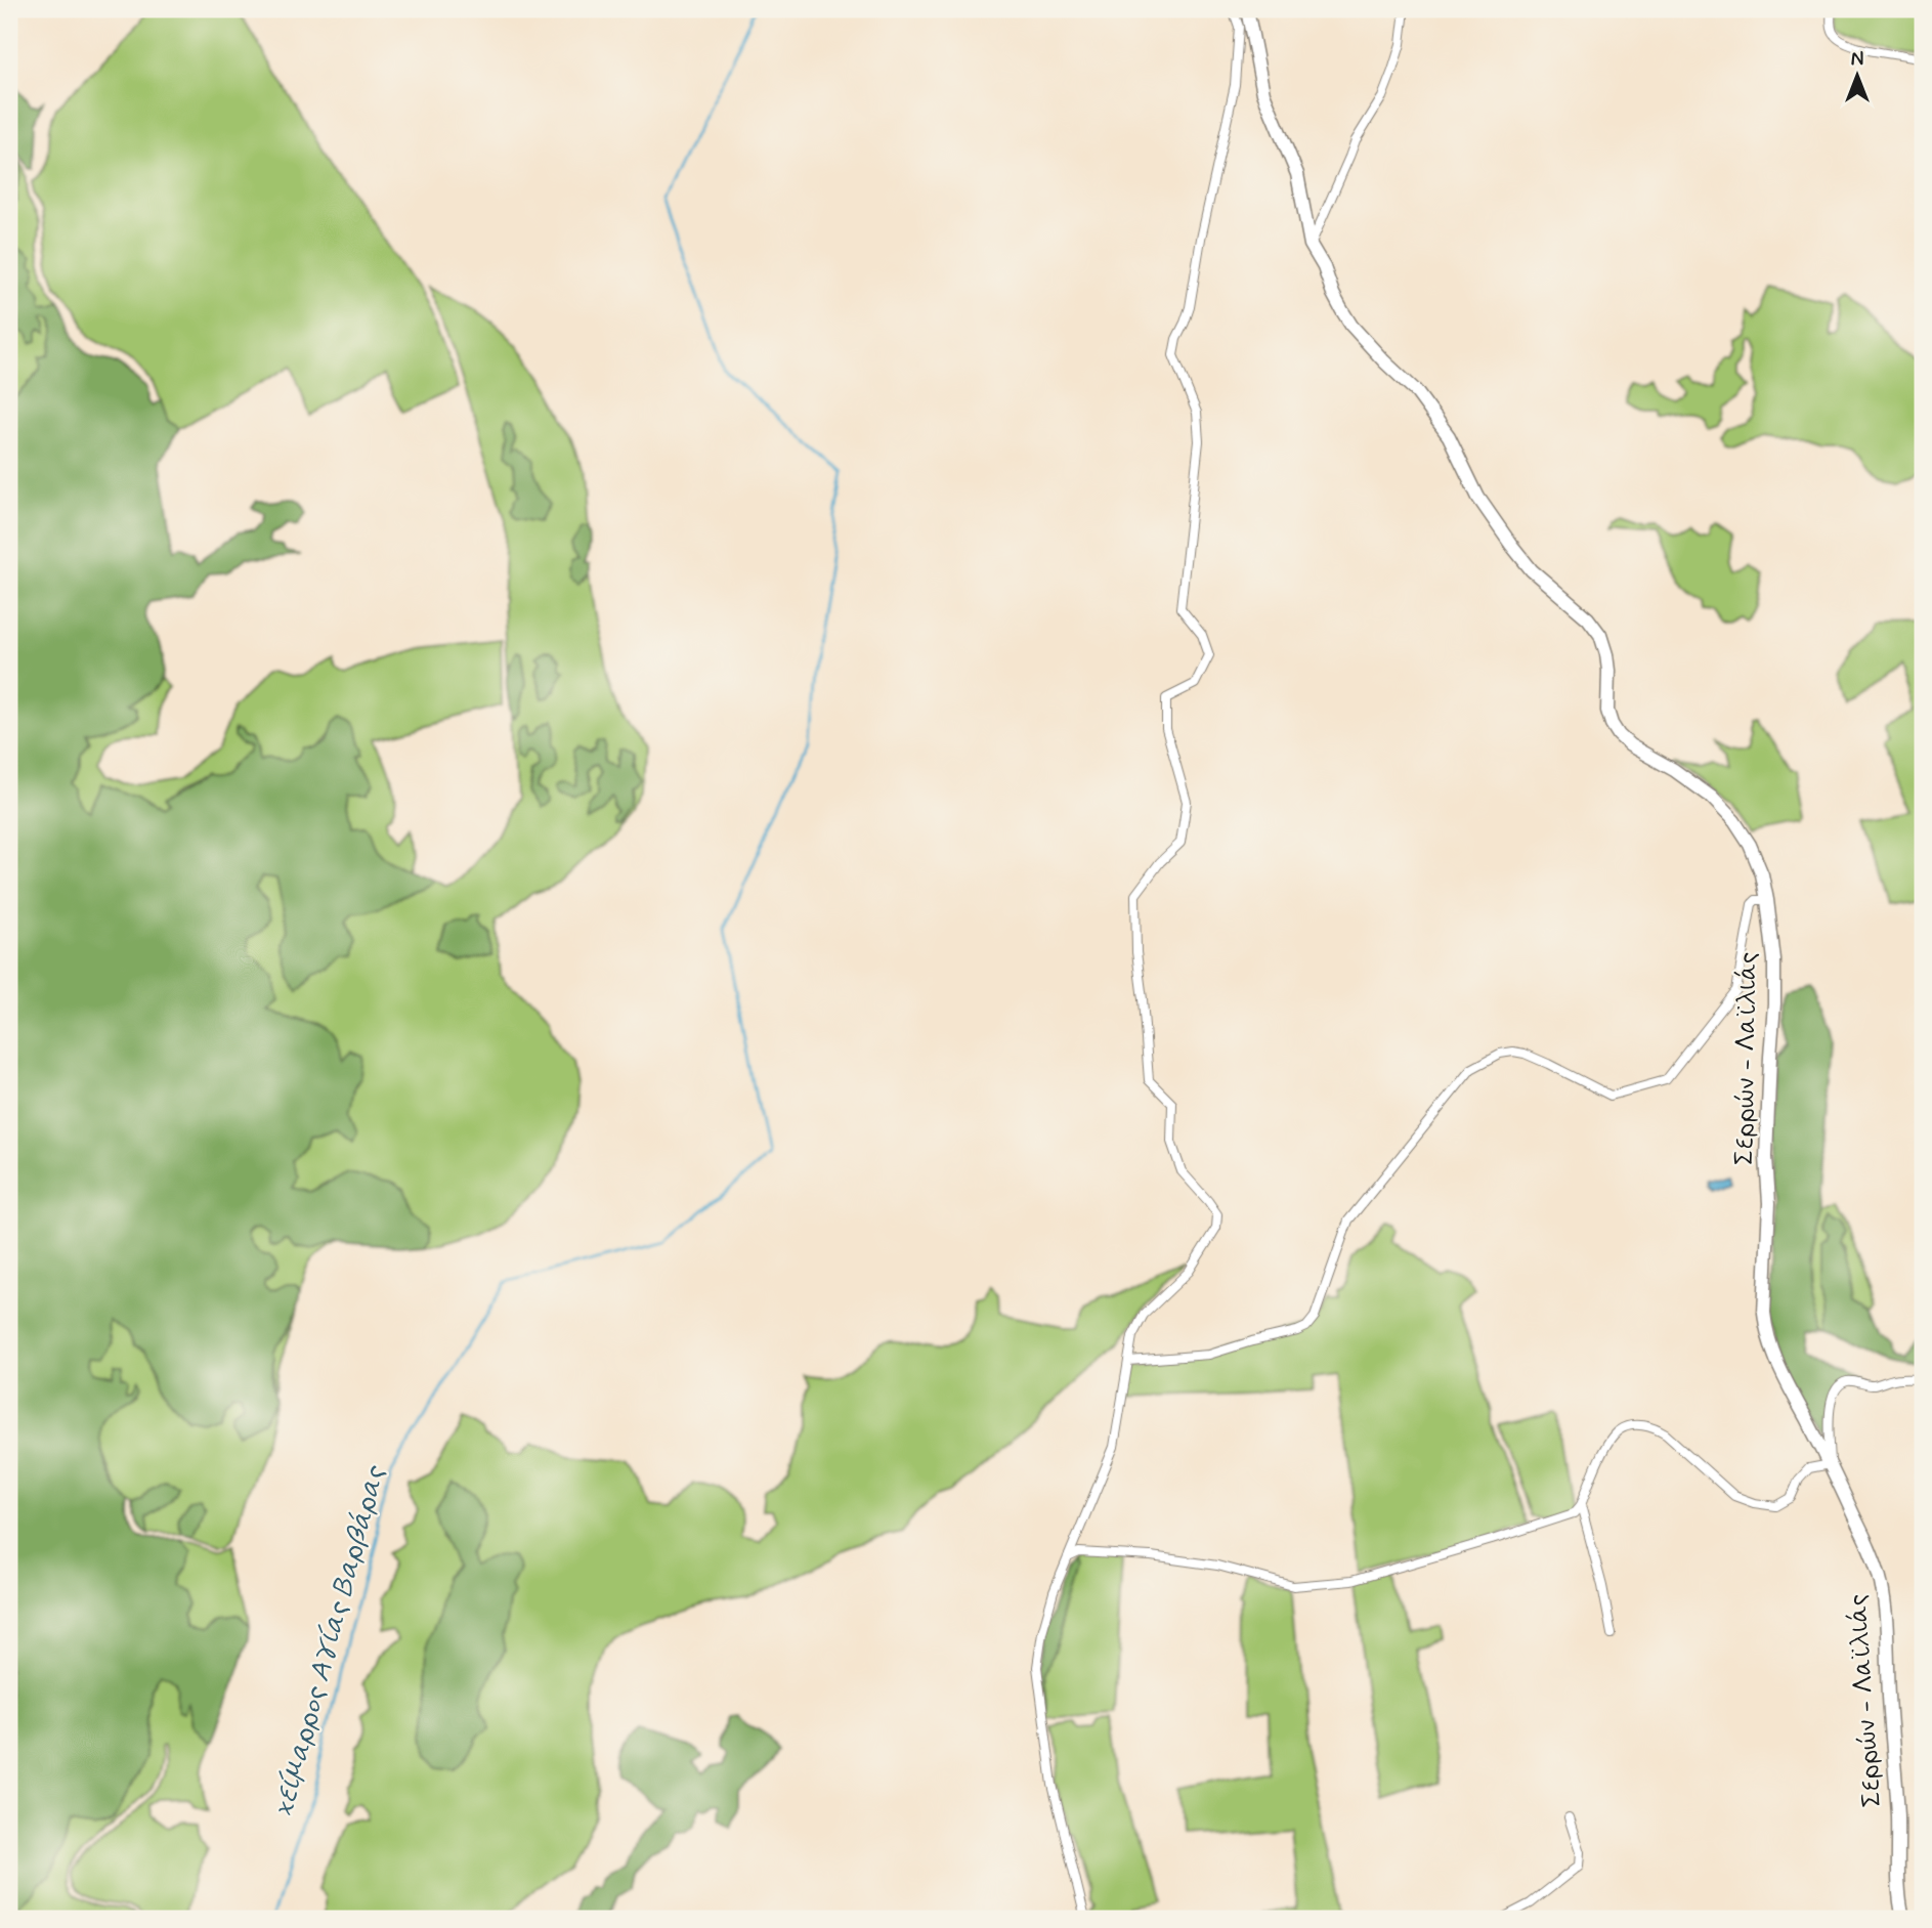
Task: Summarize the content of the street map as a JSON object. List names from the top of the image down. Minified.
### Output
{"streets":{"main road":["Σερρών - Λαϊλιάς"]},"water":["χείμαρρος Αγίας Βαρβάρας"],"north":"top"}
